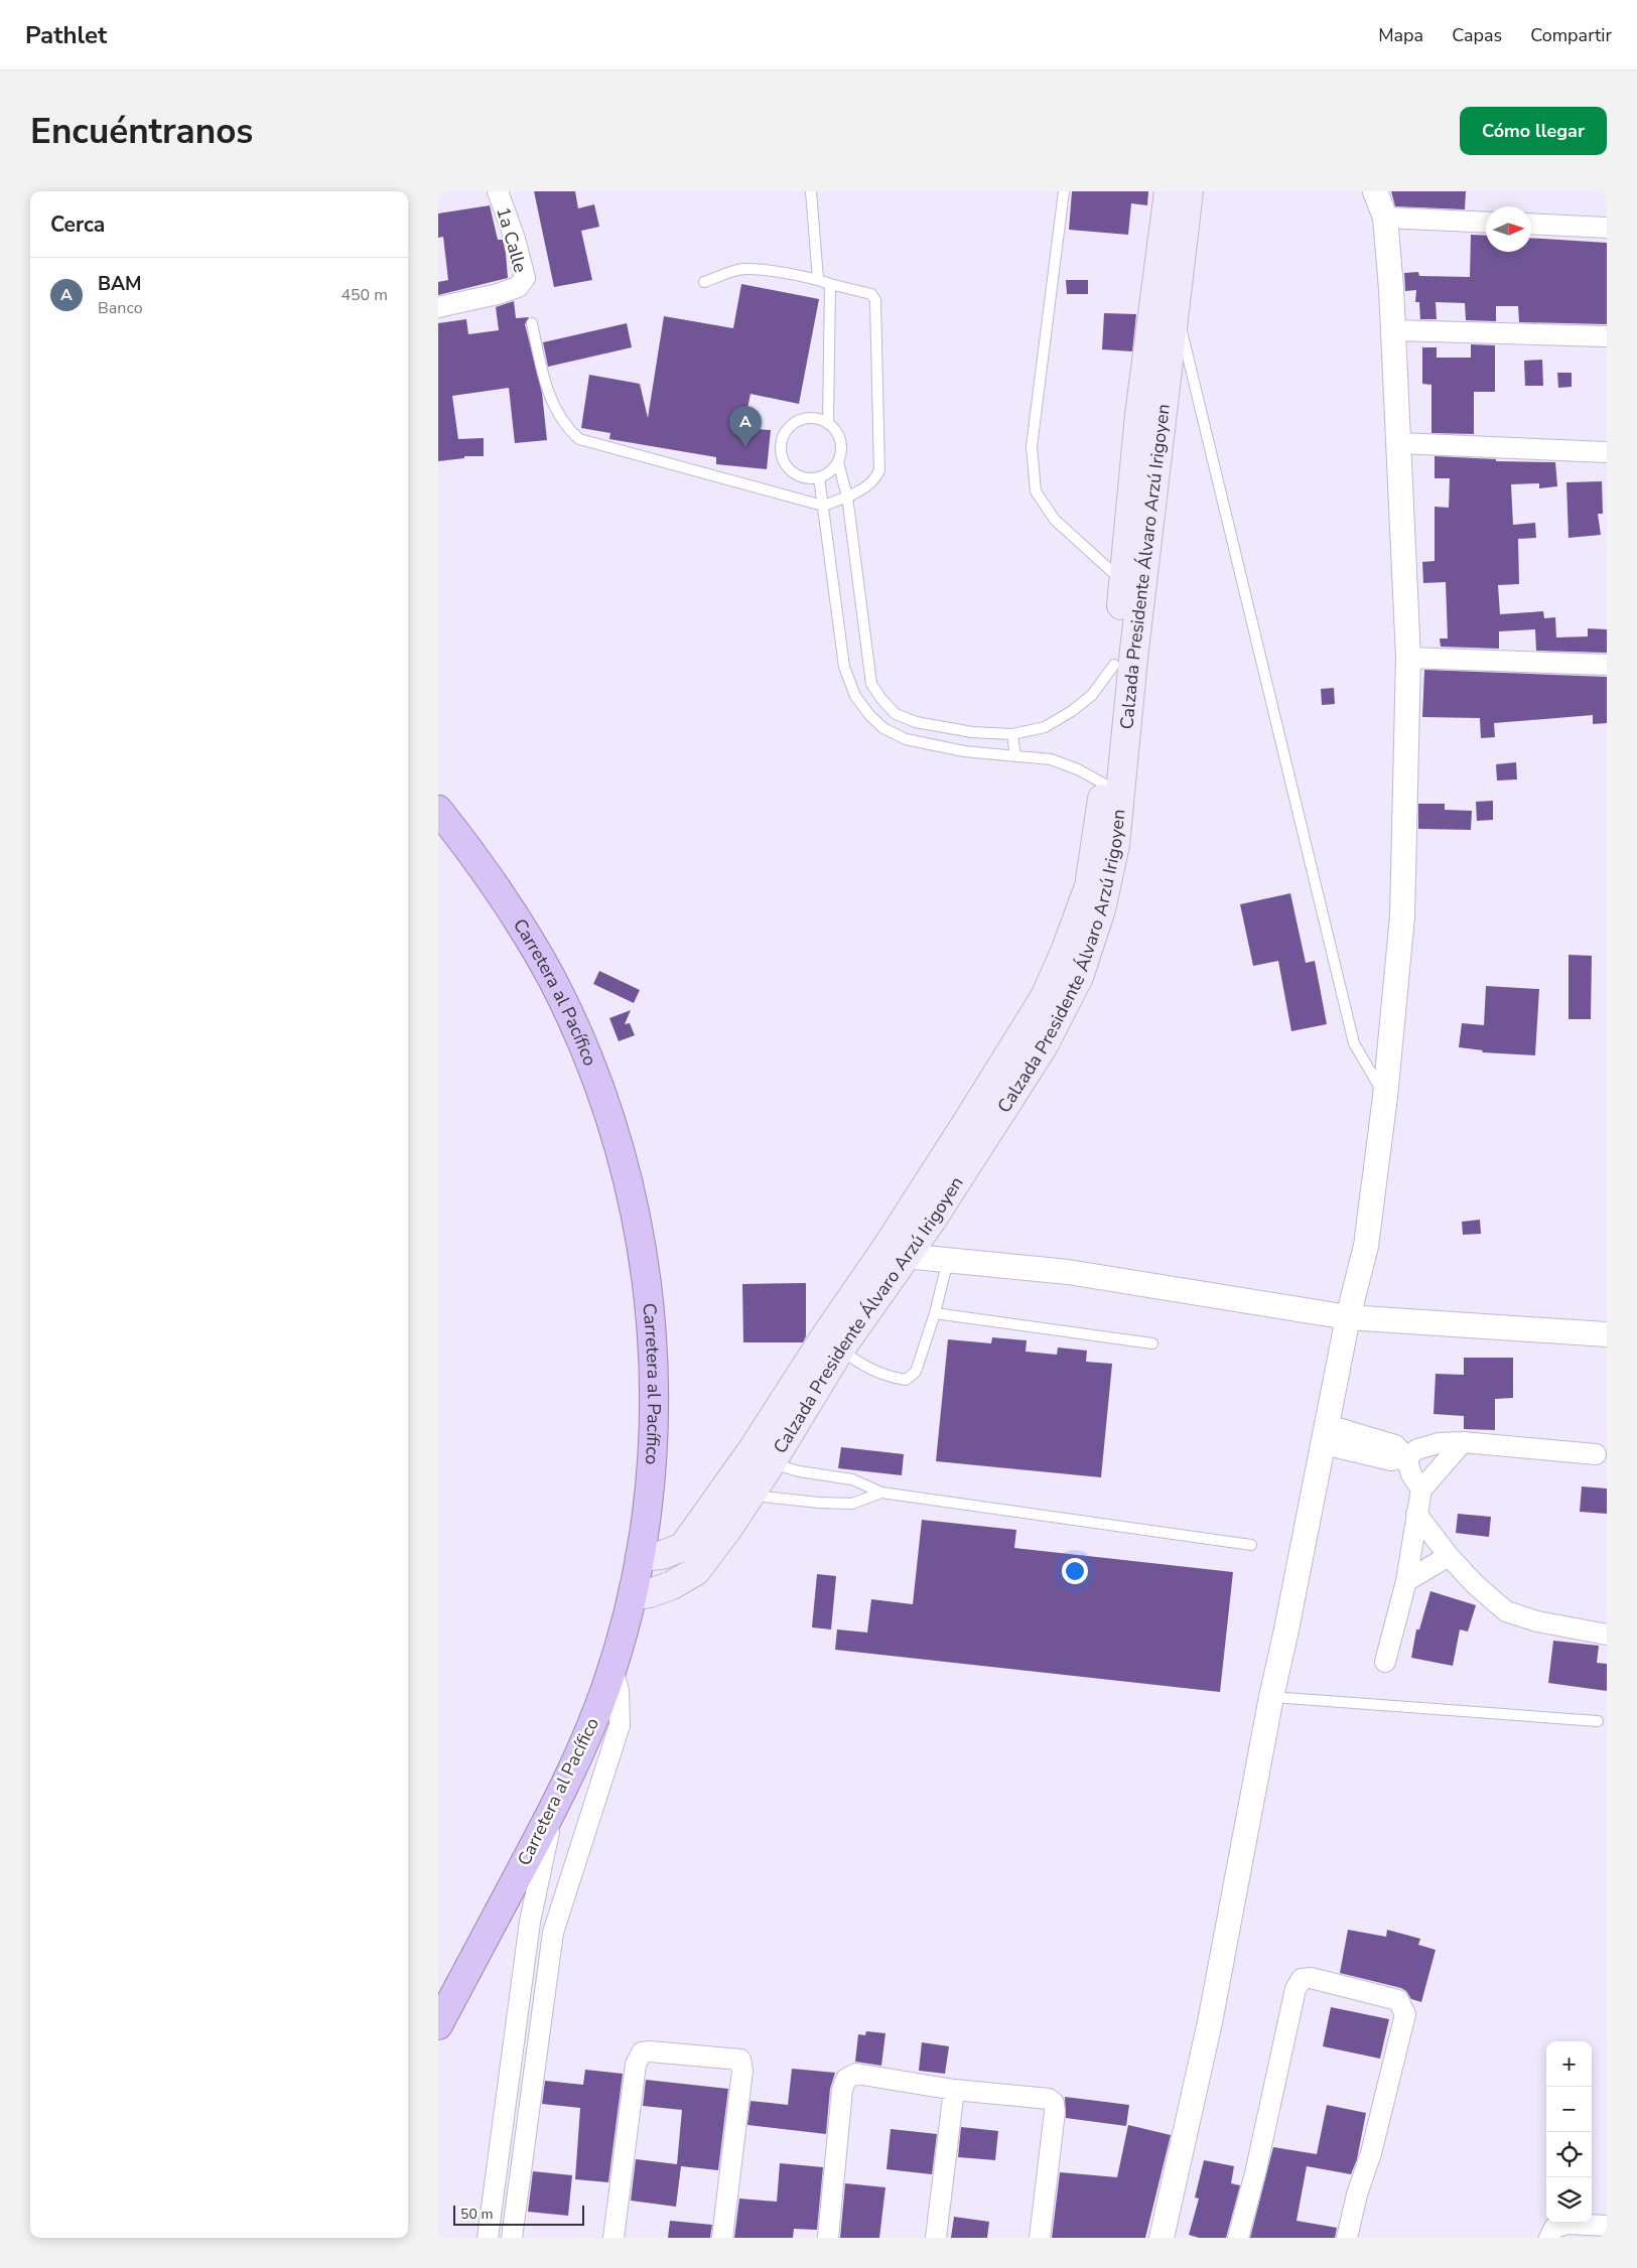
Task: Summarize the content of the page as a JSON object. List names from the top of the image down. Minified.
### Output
{"streets":{"highway":["Carretera al Pacífico"],"main road":["Calzada Presidente Álvaro Arzú Irigoyen"],"street":["1a Calle"]},"crossings":[["Calzada Presidente Álvaro Arzú Irigoyen","Carretera al Pacífico"]],"scale_bar":"50 m","north":"right","page":{"header":"Pathlet","nav":["Mapa","Capas","Compartir"],"buttons":"Cómo llegar","title":"Encuéntranos","heading":"Cerca","list":[{"mark":"A","name":"BAM","note":"Banco","value":"450 m"}],"pins":"A","map_buttons":["+","−"],"scale":"50 m"}}
